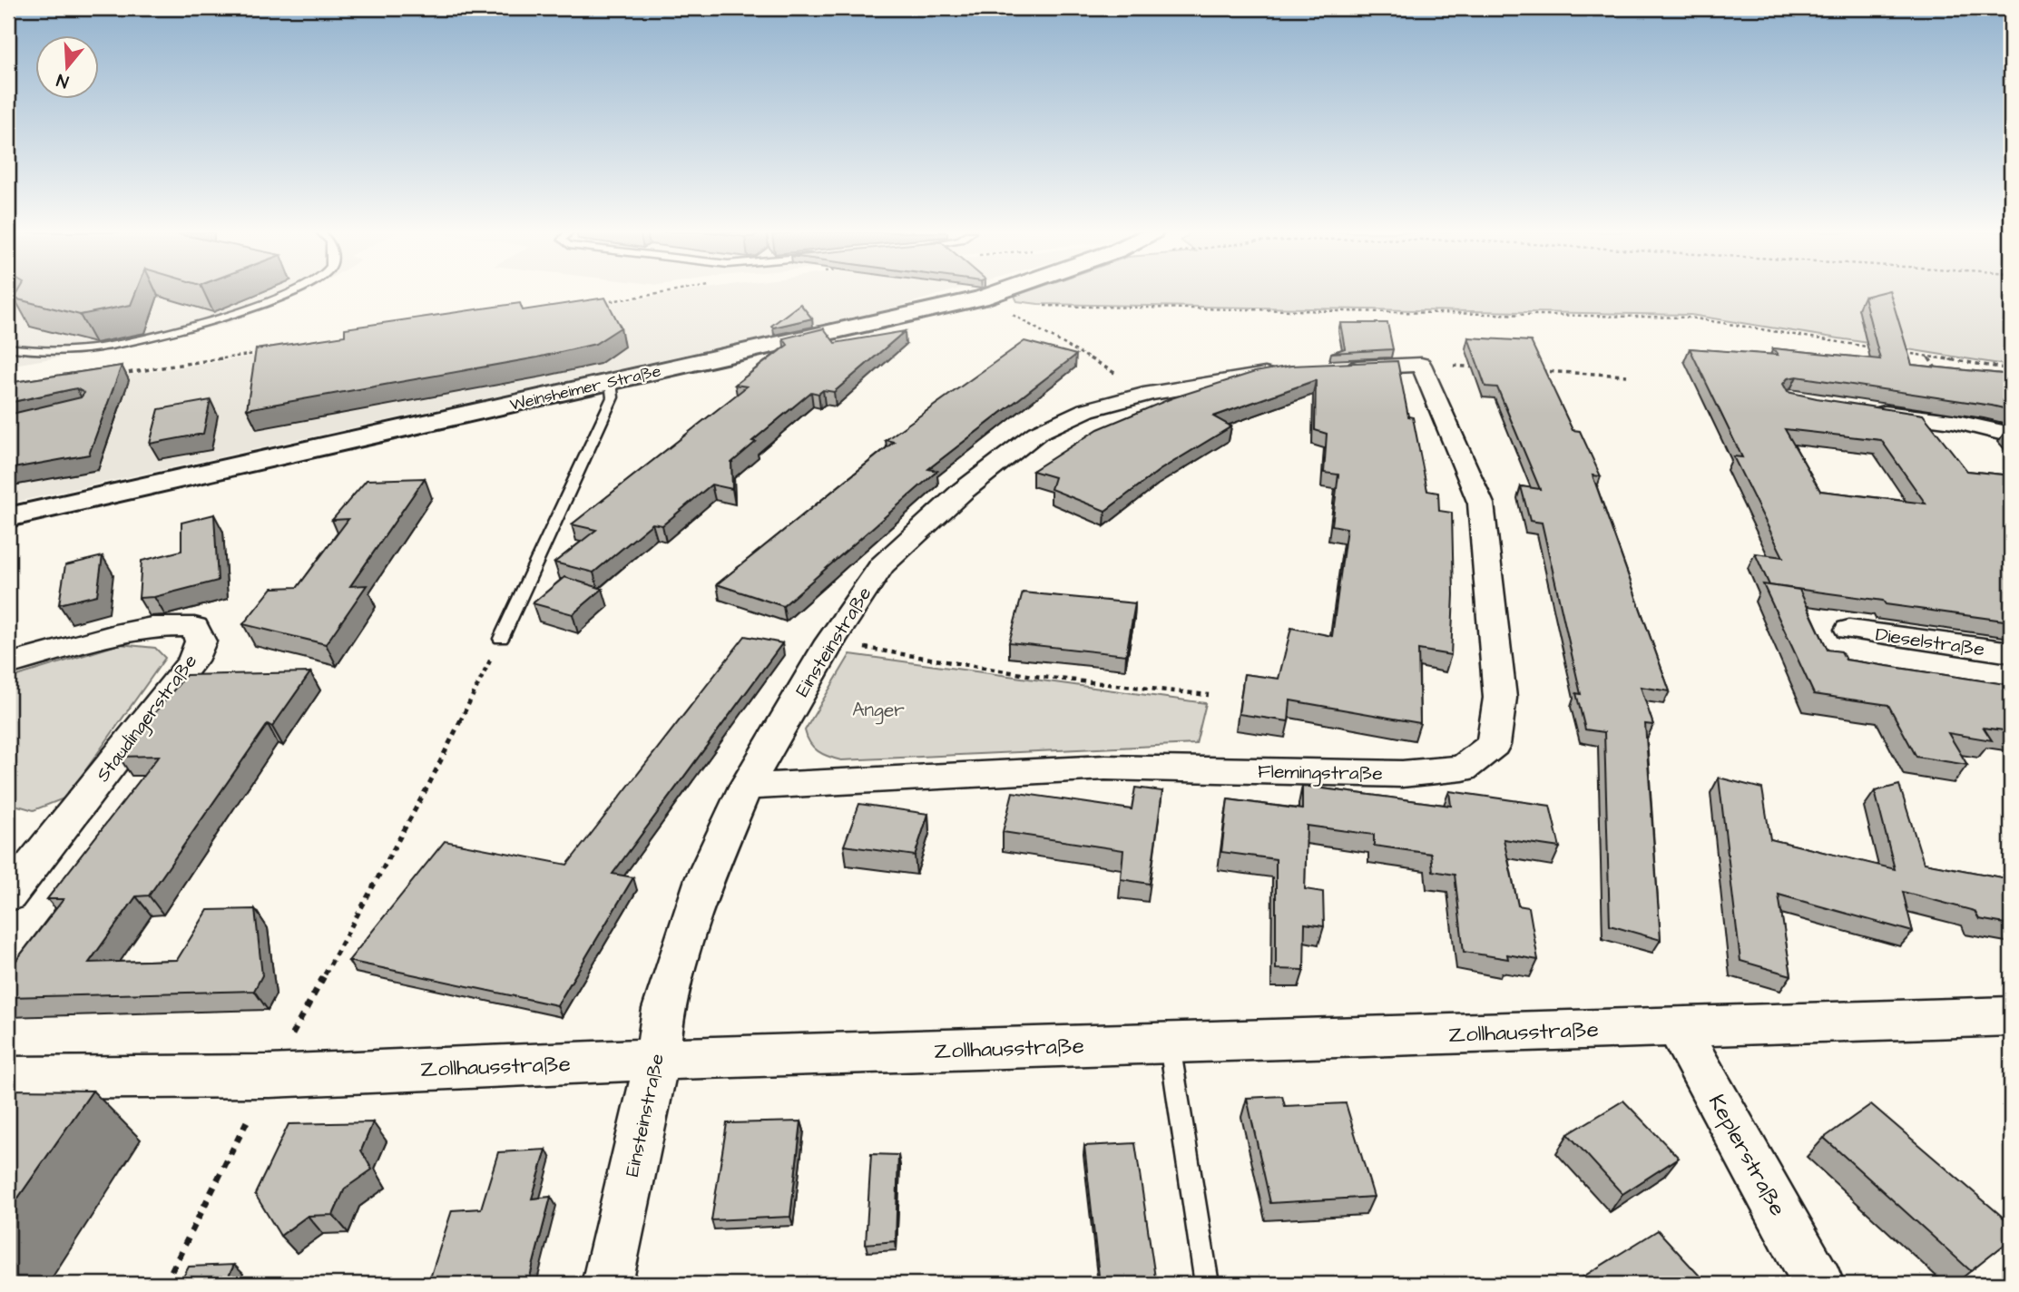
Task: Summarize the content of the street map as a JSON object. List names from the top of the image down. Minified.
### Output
{"streets":{"main road":["Weinsheimer Straße"],"street":["Einsteinstraße","Dieselstraße","Staudingerstraße","Flemingstraße","Zollhausstraße","Keplerstraße"]},"crossings":[["Einsteinstraße","Flemingstraße"],["Einsteinstraße","Zollhausstraße"],["Zollhausstraße","Keplerstraße"]],"parks":["Anger"],"north":"bottom"}
